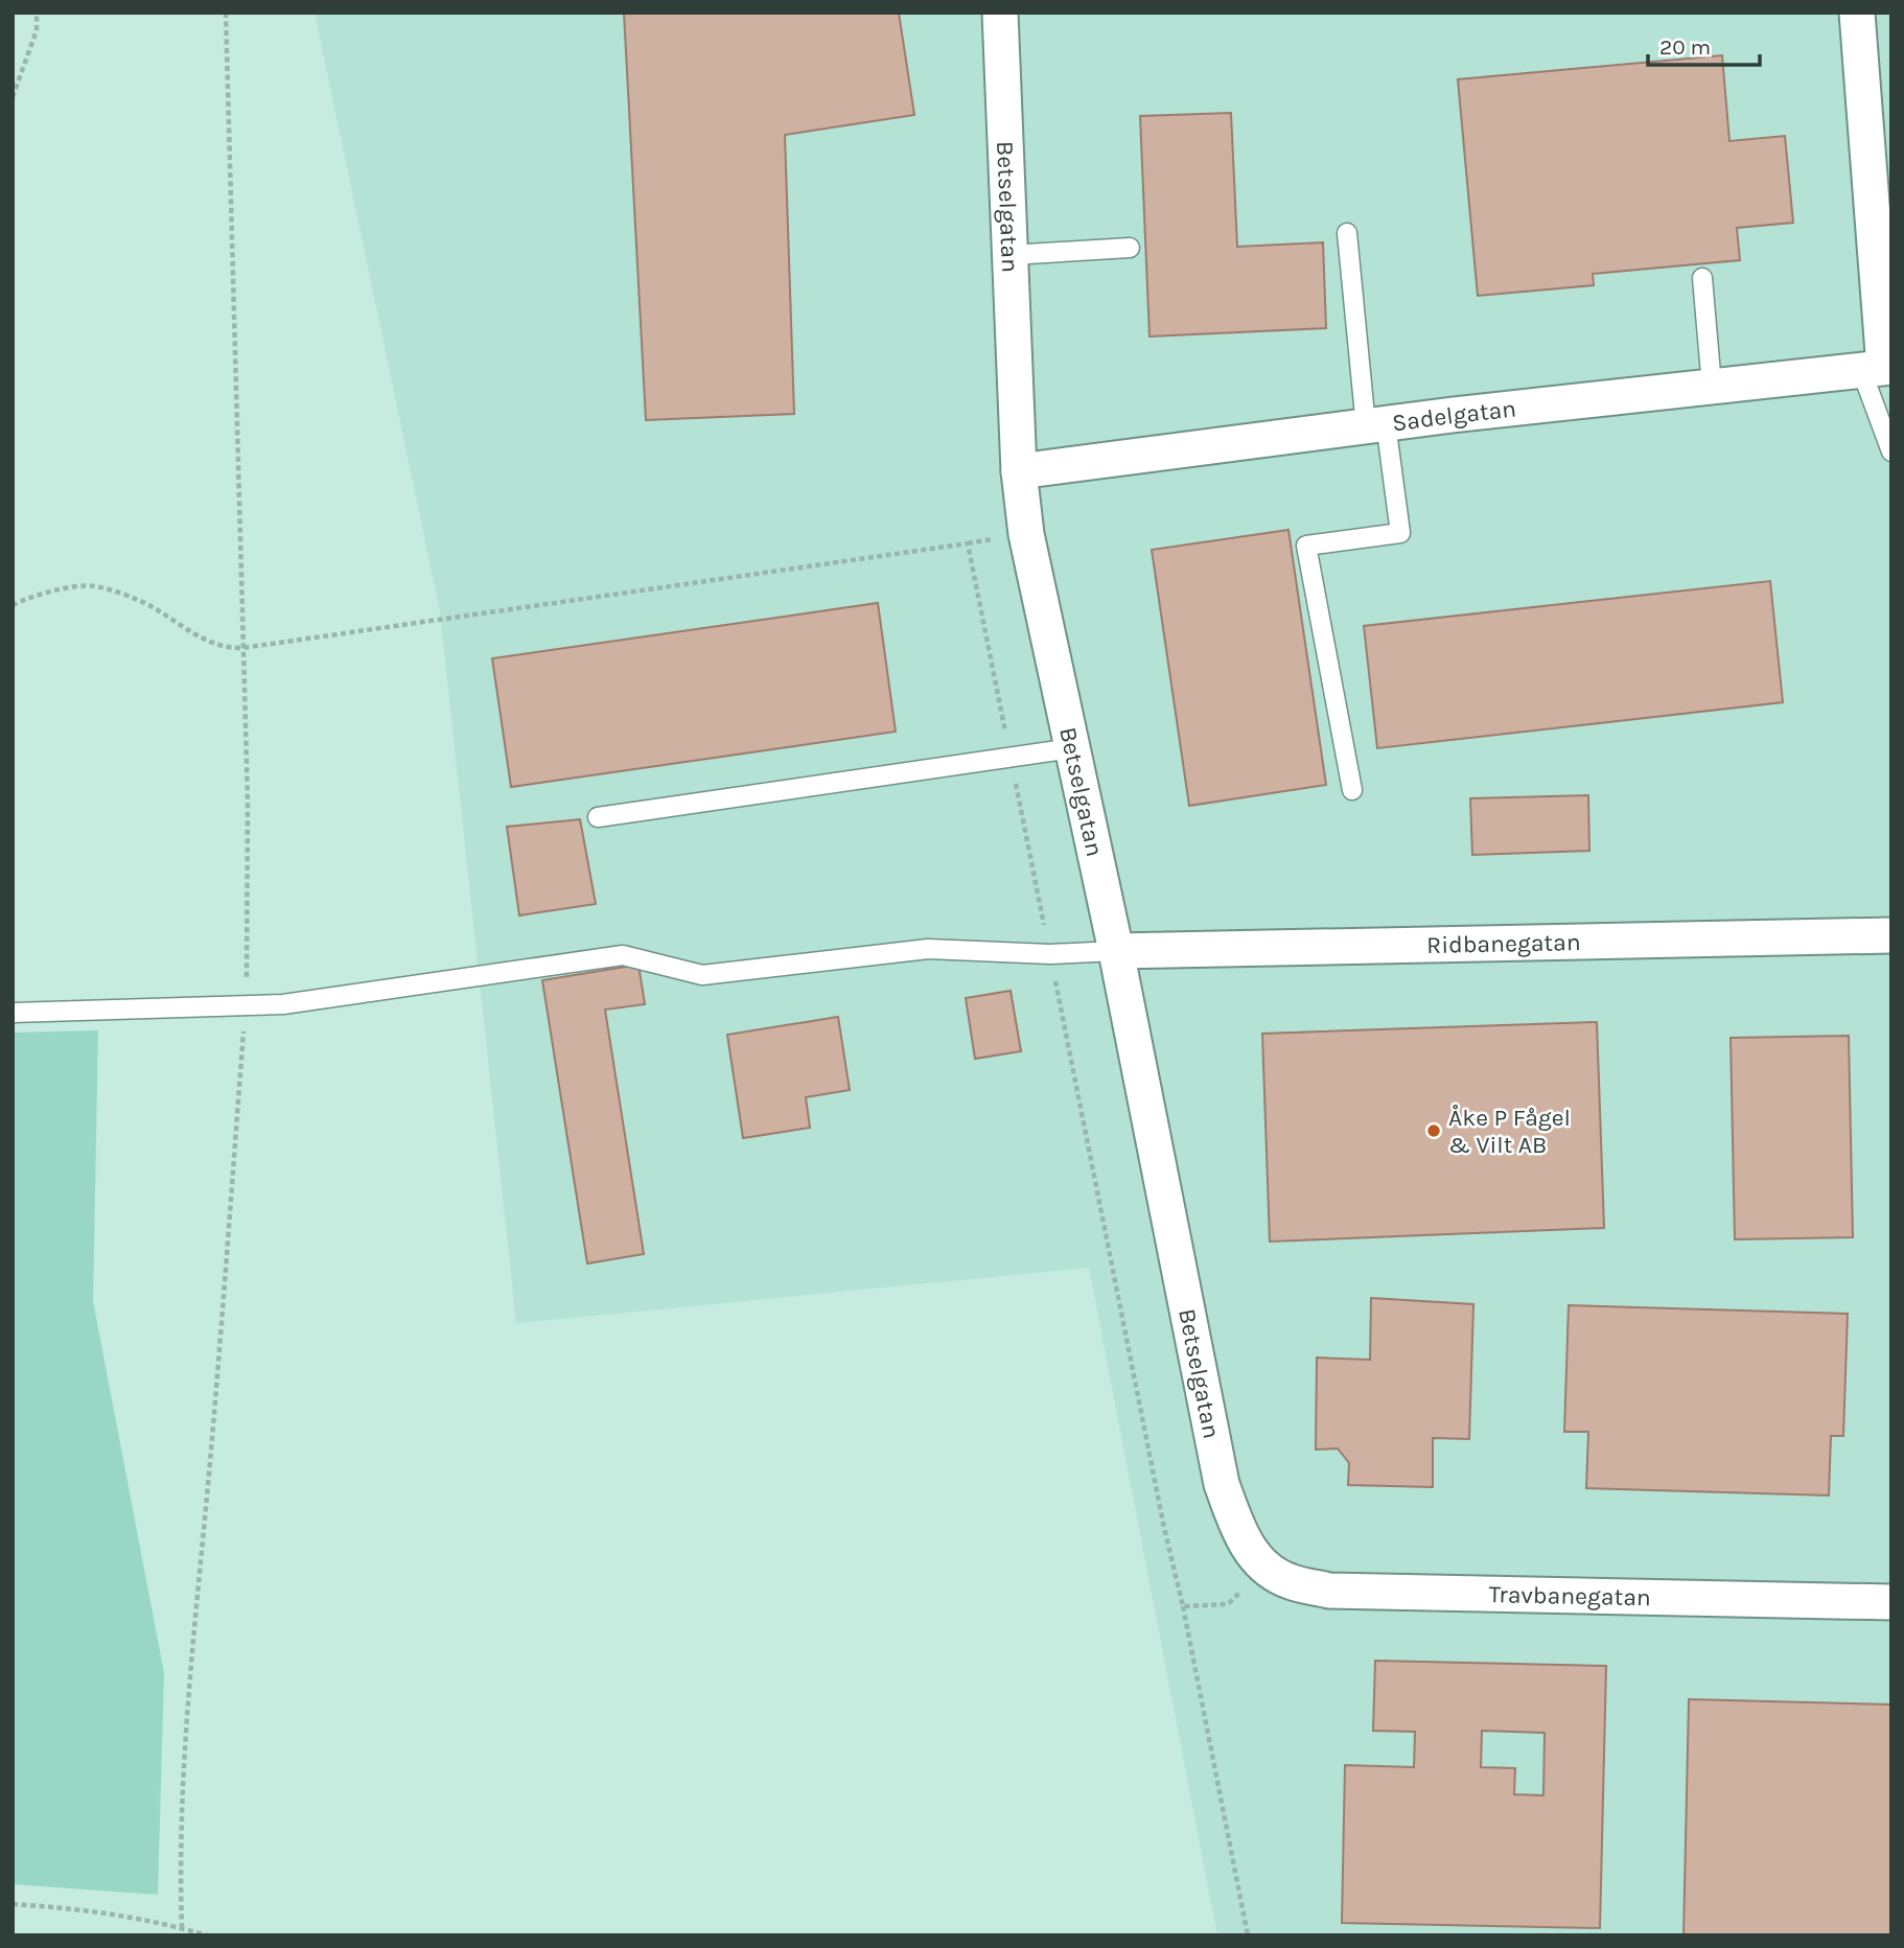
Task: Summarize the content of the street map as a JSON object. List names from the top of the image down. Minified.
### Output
{"streets":{"street":["Betselgatan","Sadelgatan","Ridbanegatan","Travbanegatan"]},"crossings":[["Betselgatan","Sadelgatan"],["Betselgatan","Ridbanegatan"],["Betselgatan","Travbanegatan"]],"places":["Åke P Fågel & Vilt AB"],"scale_bar":"20 m"}
